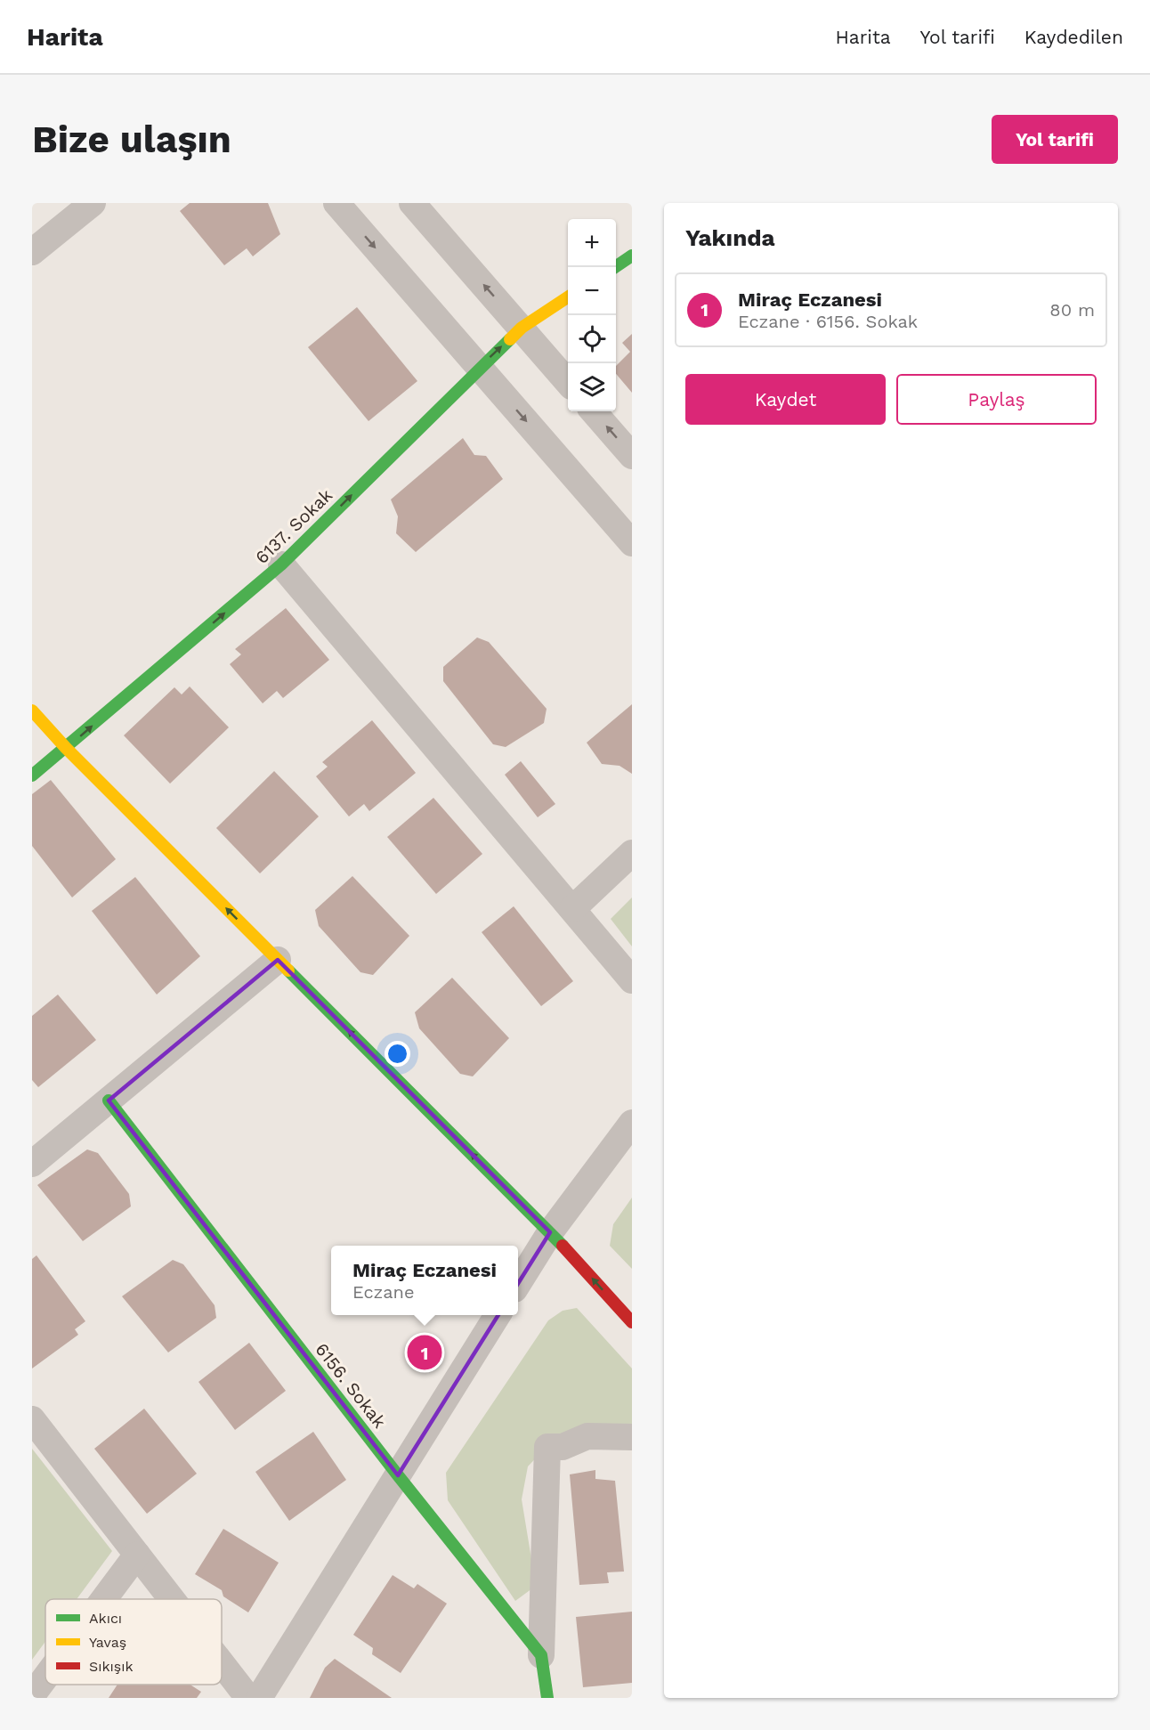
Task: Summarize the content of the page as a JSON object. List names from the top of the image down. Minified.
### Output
{"streets":{"street":["6137. Sokak","6156. Sokak"]},"one_way":["6137. Sokak"],"legend":["Akıcı","Yavaş","Sıkışık"],"page":{"header":"Harita","nav":["Harita","Yol tarifi","Kaydedilen"],"buttons":["Yol tarifi",["Kaydet","Paylaş"]],"title":"Bize ulaşın","heading":"Yakında","map_buttons":["+","−"],"list":[{"mark":"1","name":"Miraç Eczanesi","note":"Eczane · 6156. Sokak","value":"80 m"}],"popup":["Miraç Eczanesi","Eczane"],"pins":"1"}}
